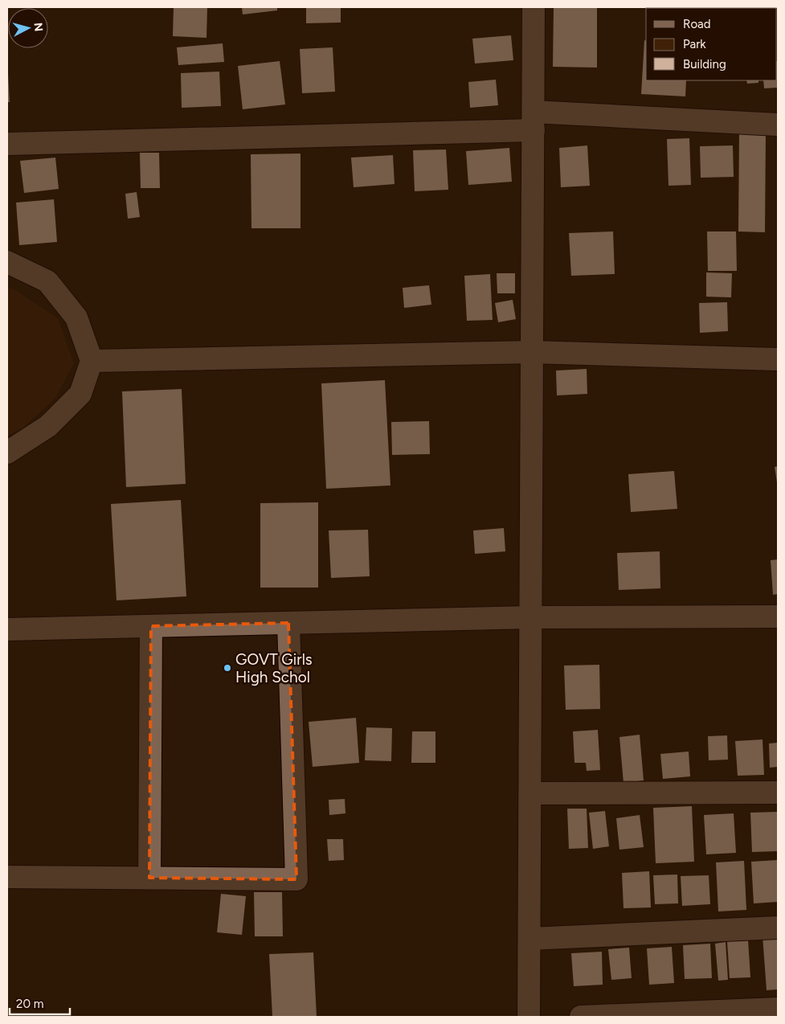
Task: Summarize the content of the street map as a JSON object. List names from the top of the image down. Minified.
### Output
{"places":["GOVT Girls High Schol"],"legend":["Road","Park","Building"],"scale_bar":"20 m","north":"right"}
